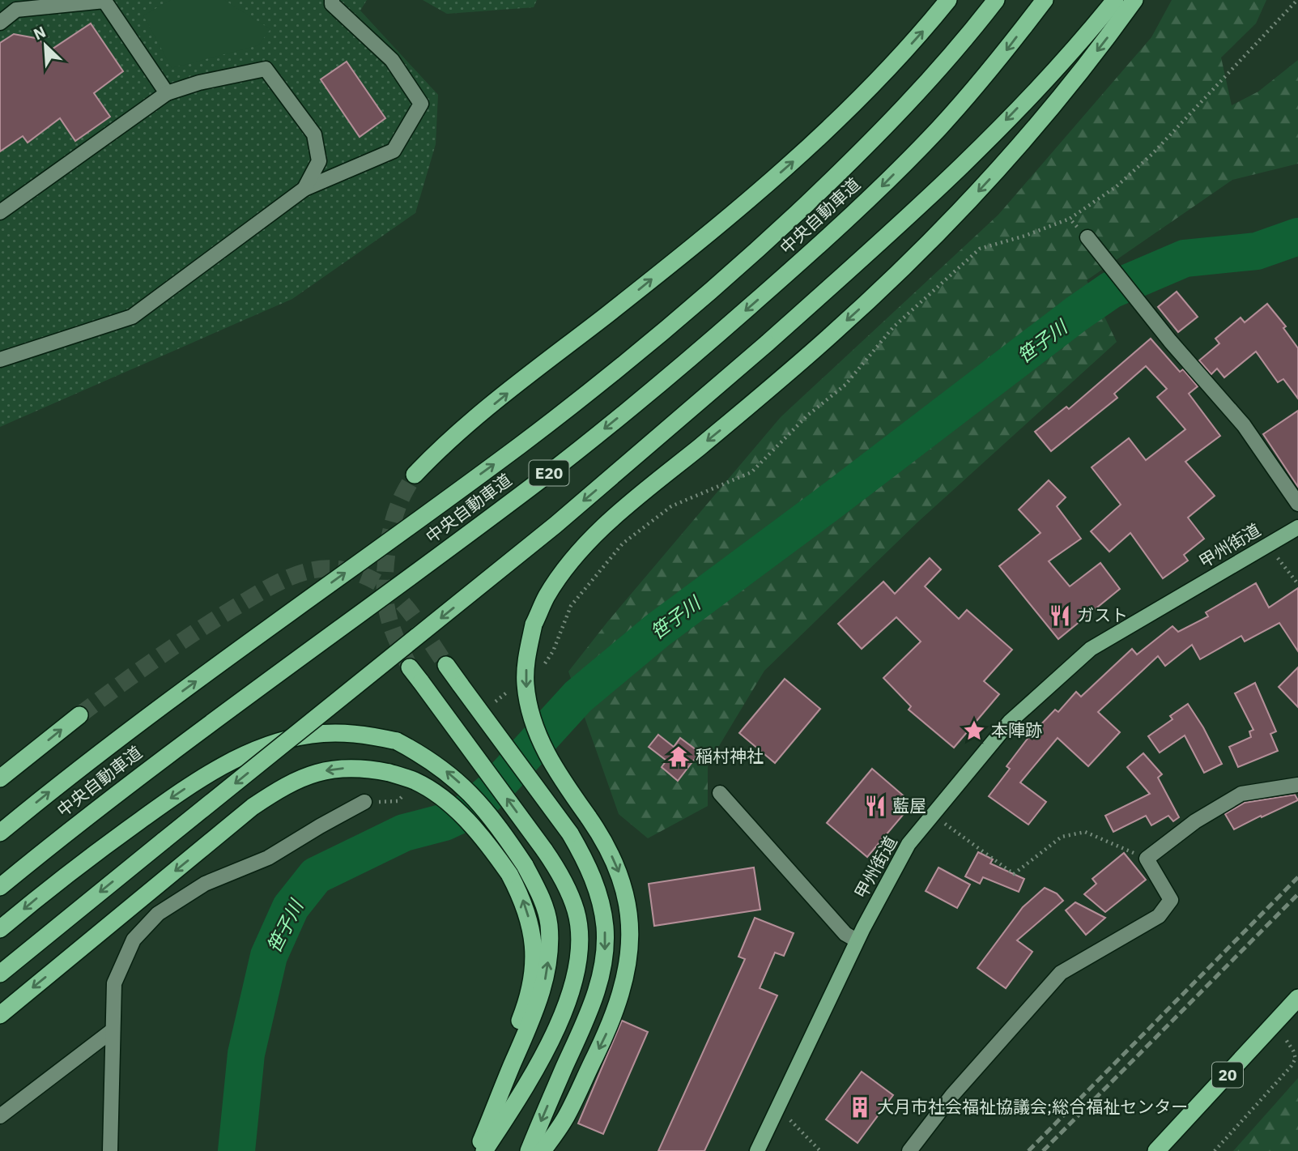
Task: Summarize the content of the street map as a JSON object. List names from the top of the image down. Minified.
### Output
{"streets":{"highway":["中央自動車道","E20","20"],"main road":["甲州街道"]},"water":["笹子川"],"places":{"restaurant":["ガスト","藍屋"],"place":["本陣跡"],"temple":["稲村神社"],"building":["大月市社会福祉協議会;総合福祉センター"]},"north":"top left"}
